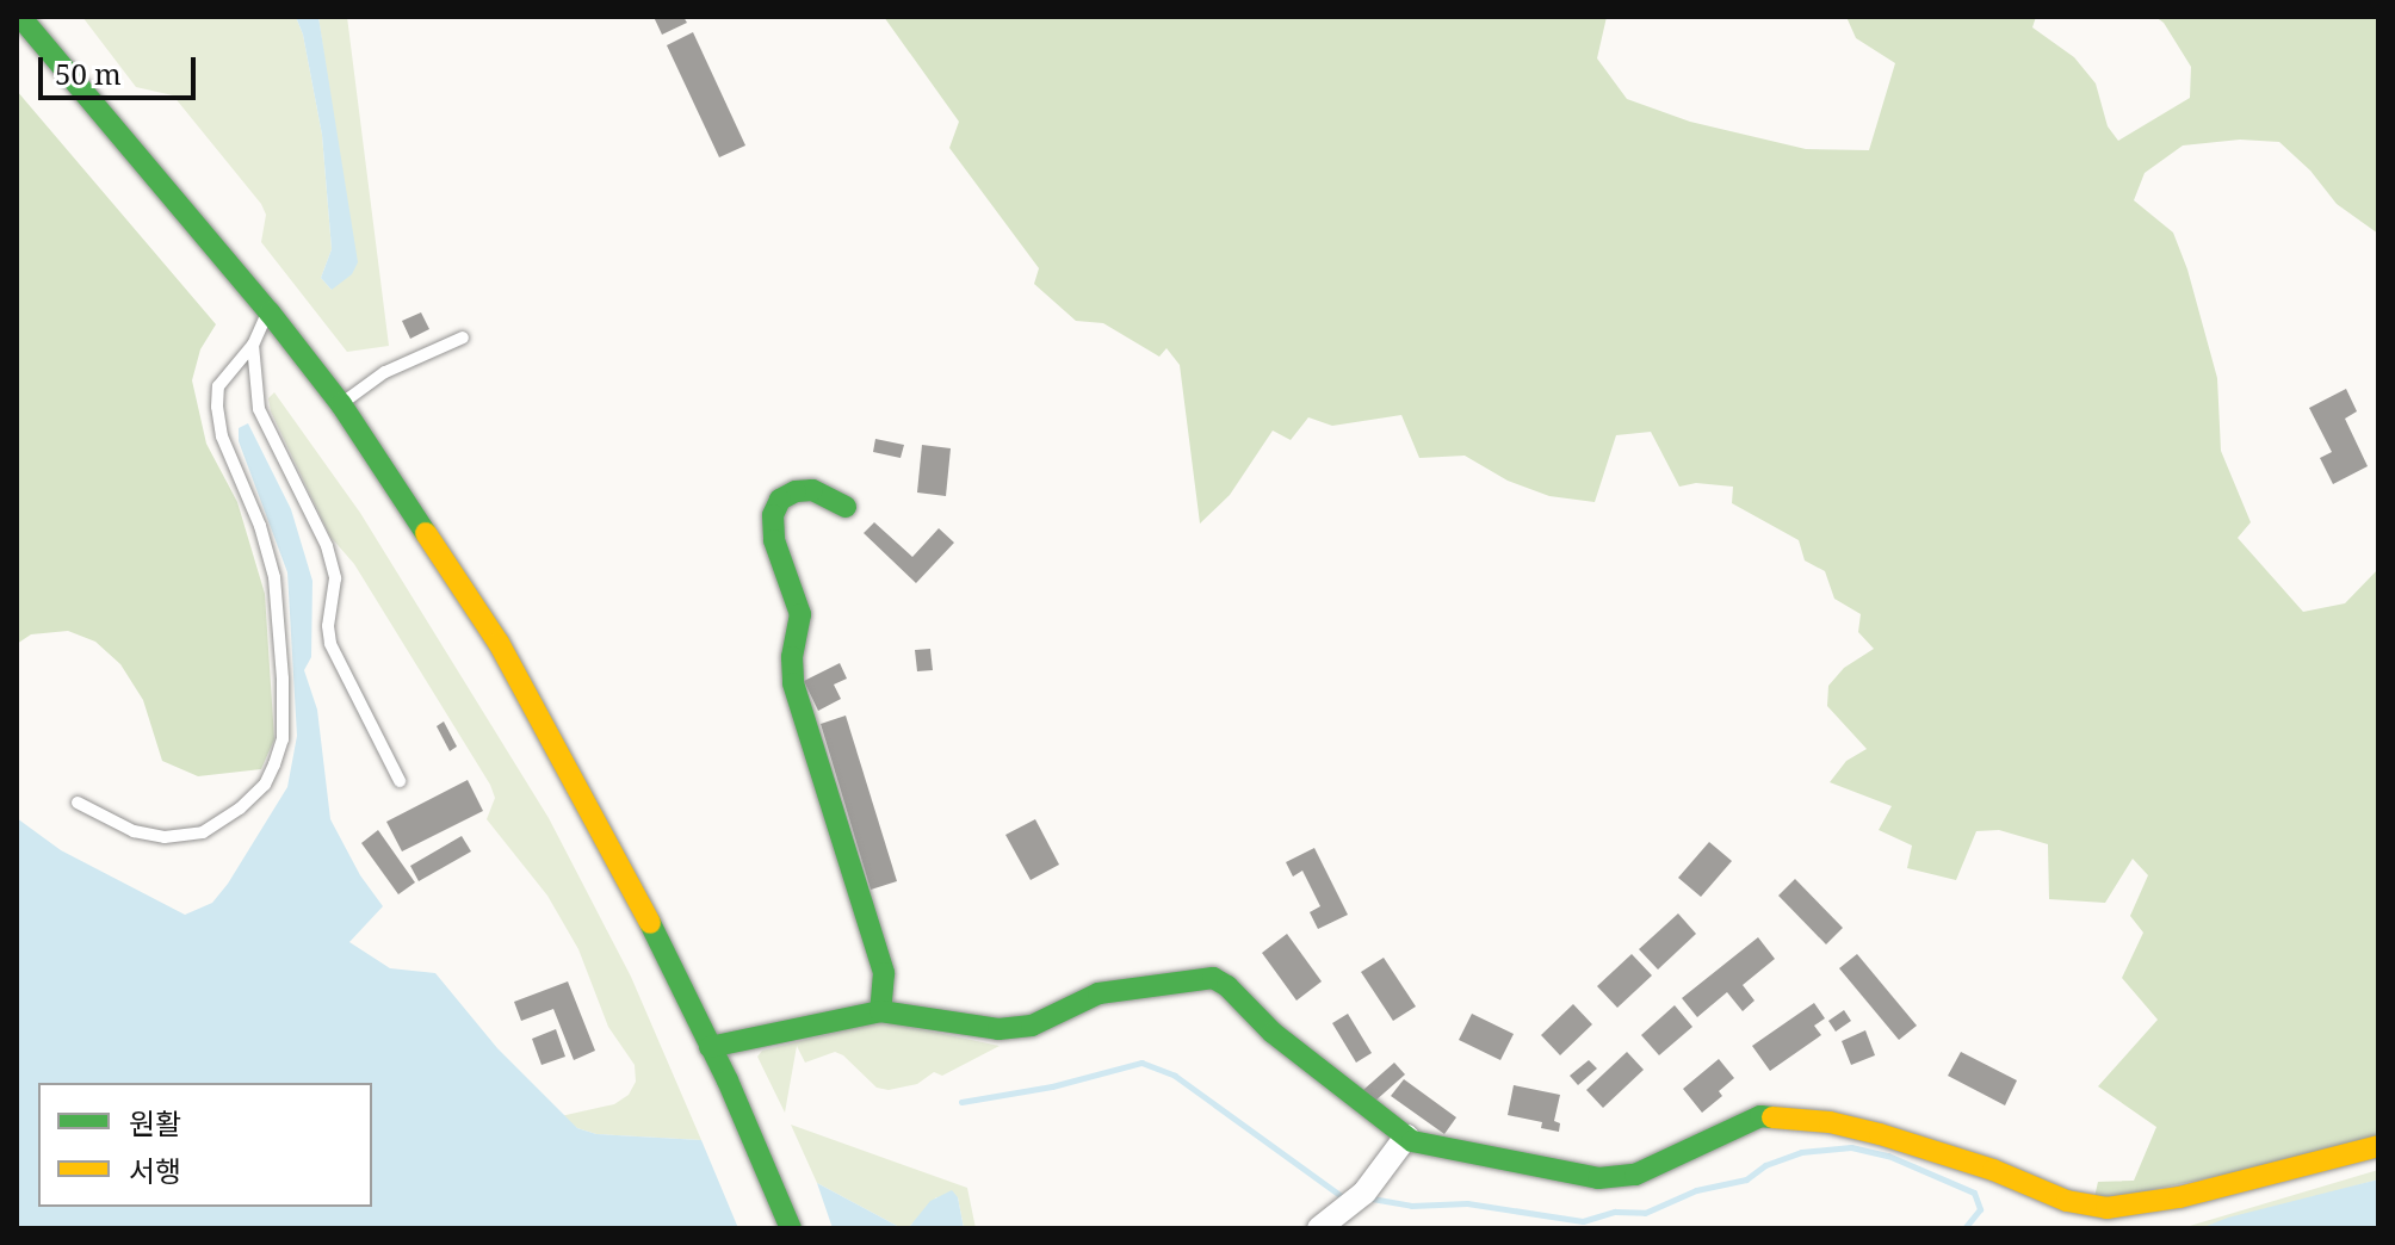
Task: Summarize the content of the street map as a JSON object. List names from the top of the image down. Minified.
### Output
{"legend":["원활","서행"],"scale_bar":"50 m"}
